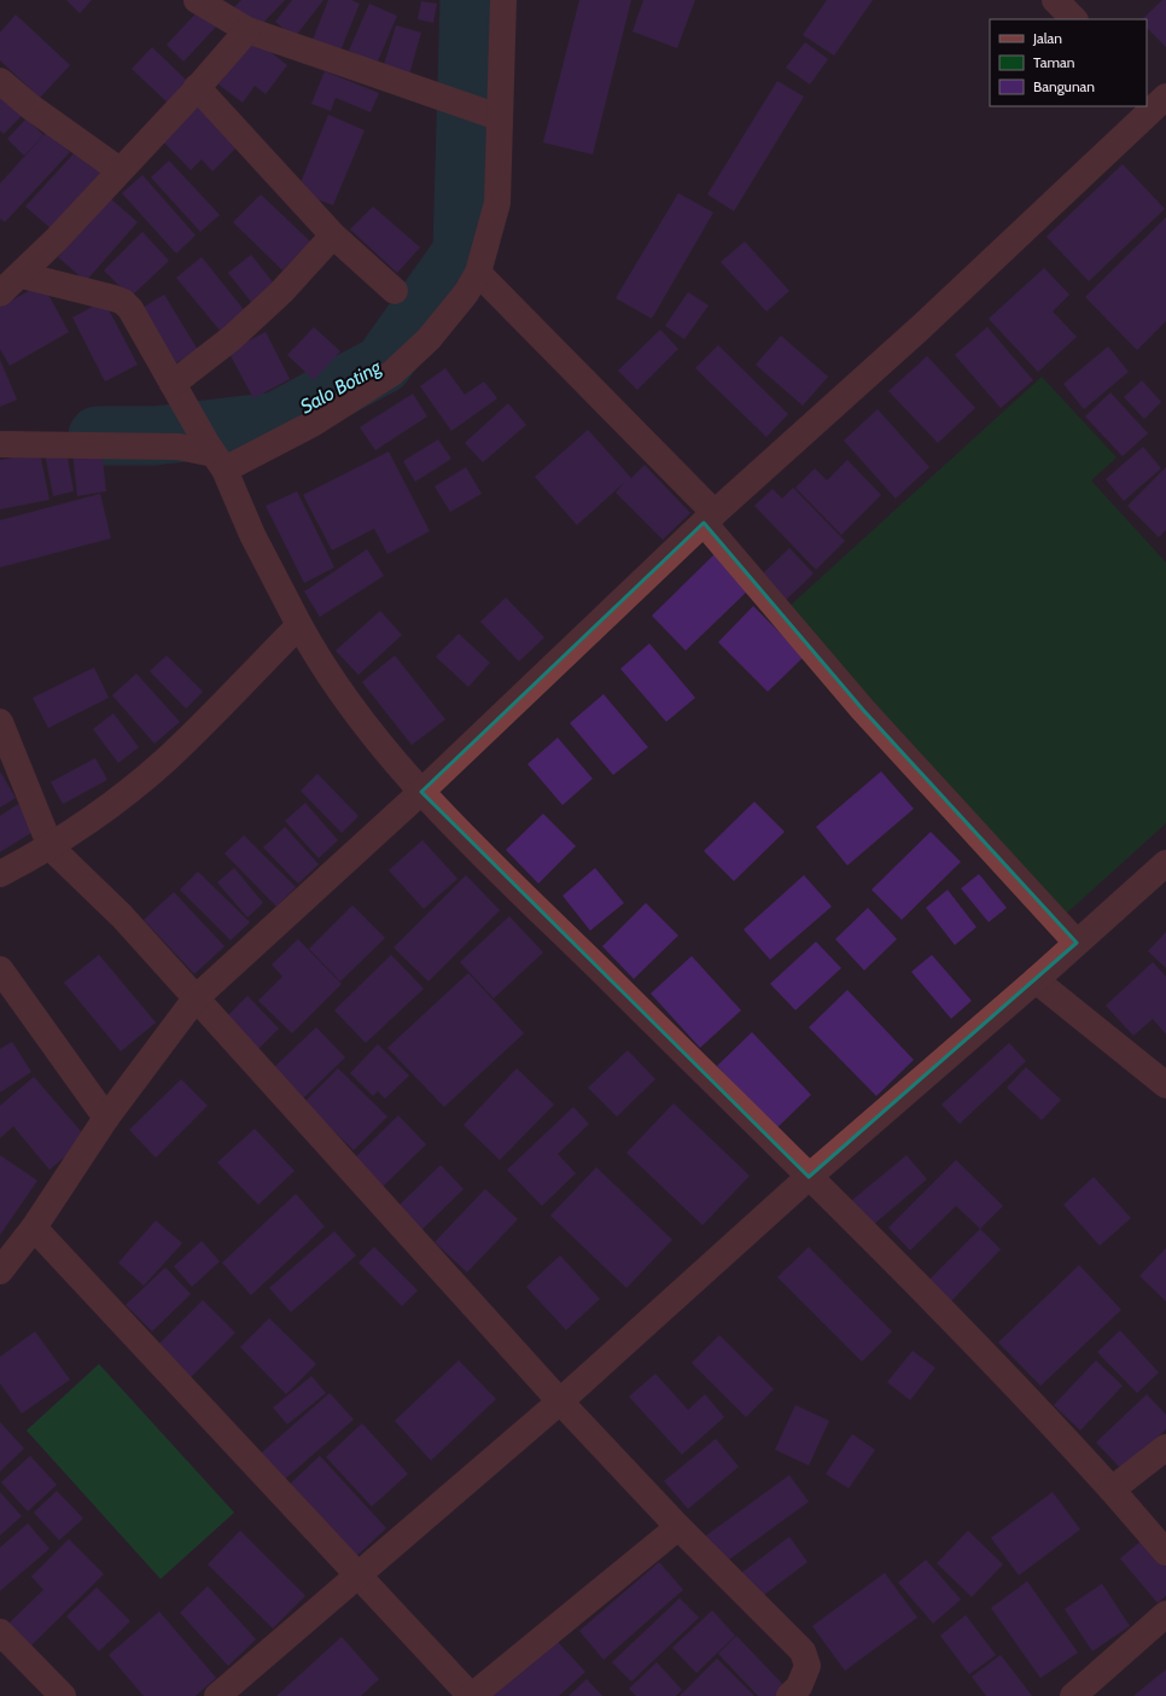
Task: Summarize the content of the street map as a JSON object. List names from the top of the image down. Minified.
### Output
{"water":["Salo Boting"],"legend":["Jalan","Taman","Bangunan"]}
